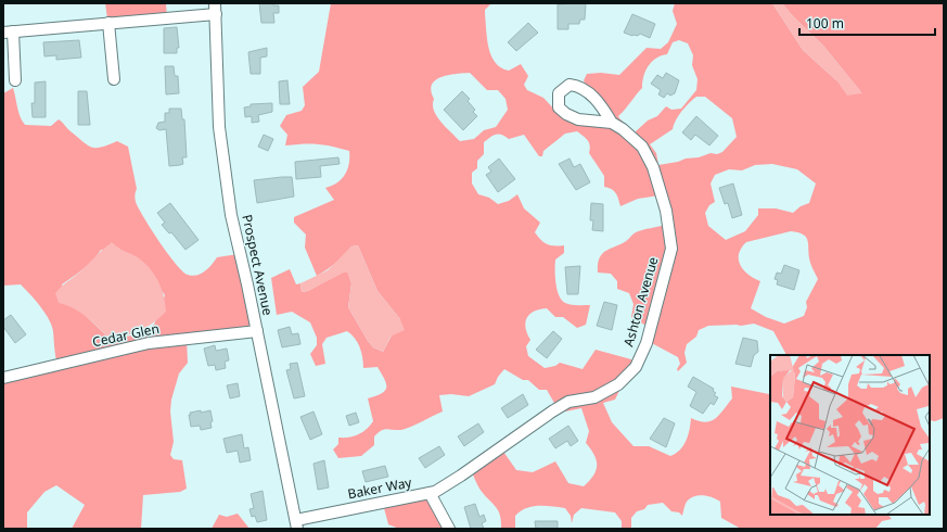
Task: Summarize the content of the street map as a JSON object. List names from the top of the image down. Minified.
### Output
{"streets":{"street":["Prospect Avenue","Ashton Avenue","Cedar Glen","Baker Way"]},"crossings":[["Prospect Avenue","Cedar Glen"],["Prospect Avenue","Baker Way"],["Ashton Avenue","Baker Way"]],"scale_bar":"100 m"}
